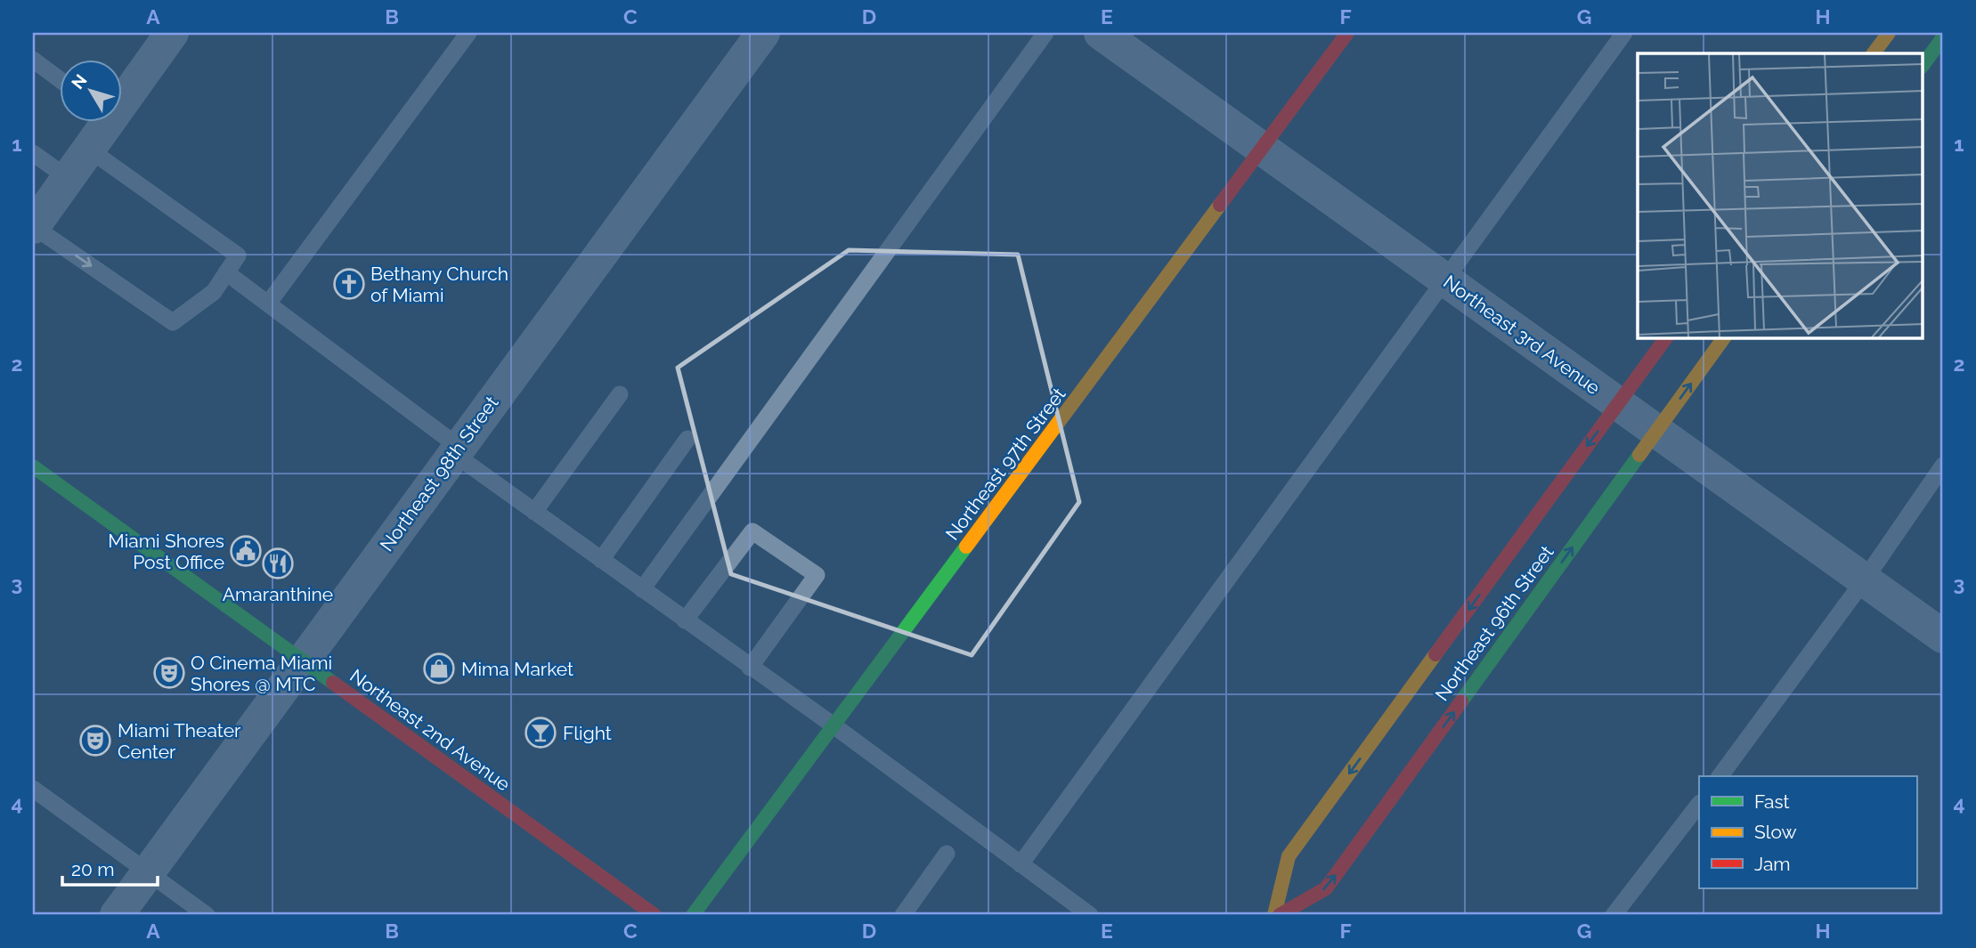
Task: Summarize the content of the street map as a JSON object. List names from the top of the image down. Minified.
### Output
{"streets":{"street":["Northeast 3rd Avenue","Northeast 97th Street","Northeast 98th Street","Northeast 96th Street","Northeast 2nd Avenue"]},"crossings":[["Northeast 3rd Avenue","Northeast 97th Street"],["Northeast 3rd Avenue","Northeast 96th Street"],["Northeast 98th Street","Northeast 2nd Avenue"]],"places":{"church":["Bethany Church of Miami"],"public building":["Miami Shores Post Office"],"restaurant":["Amaranthine"],"shop":["Mima Market"],"theatre":["O Cinema Miami Shores @ MTC","Miami Theater Center"],"bar":["Flight"]},"legend":["Fast","Slow","Jam"],"scale_bar":"20 m","north":"top left","grid":{"columns":["A","B","C","D","E","F","G","H"],"rows":["1","2","3","4"]}}
